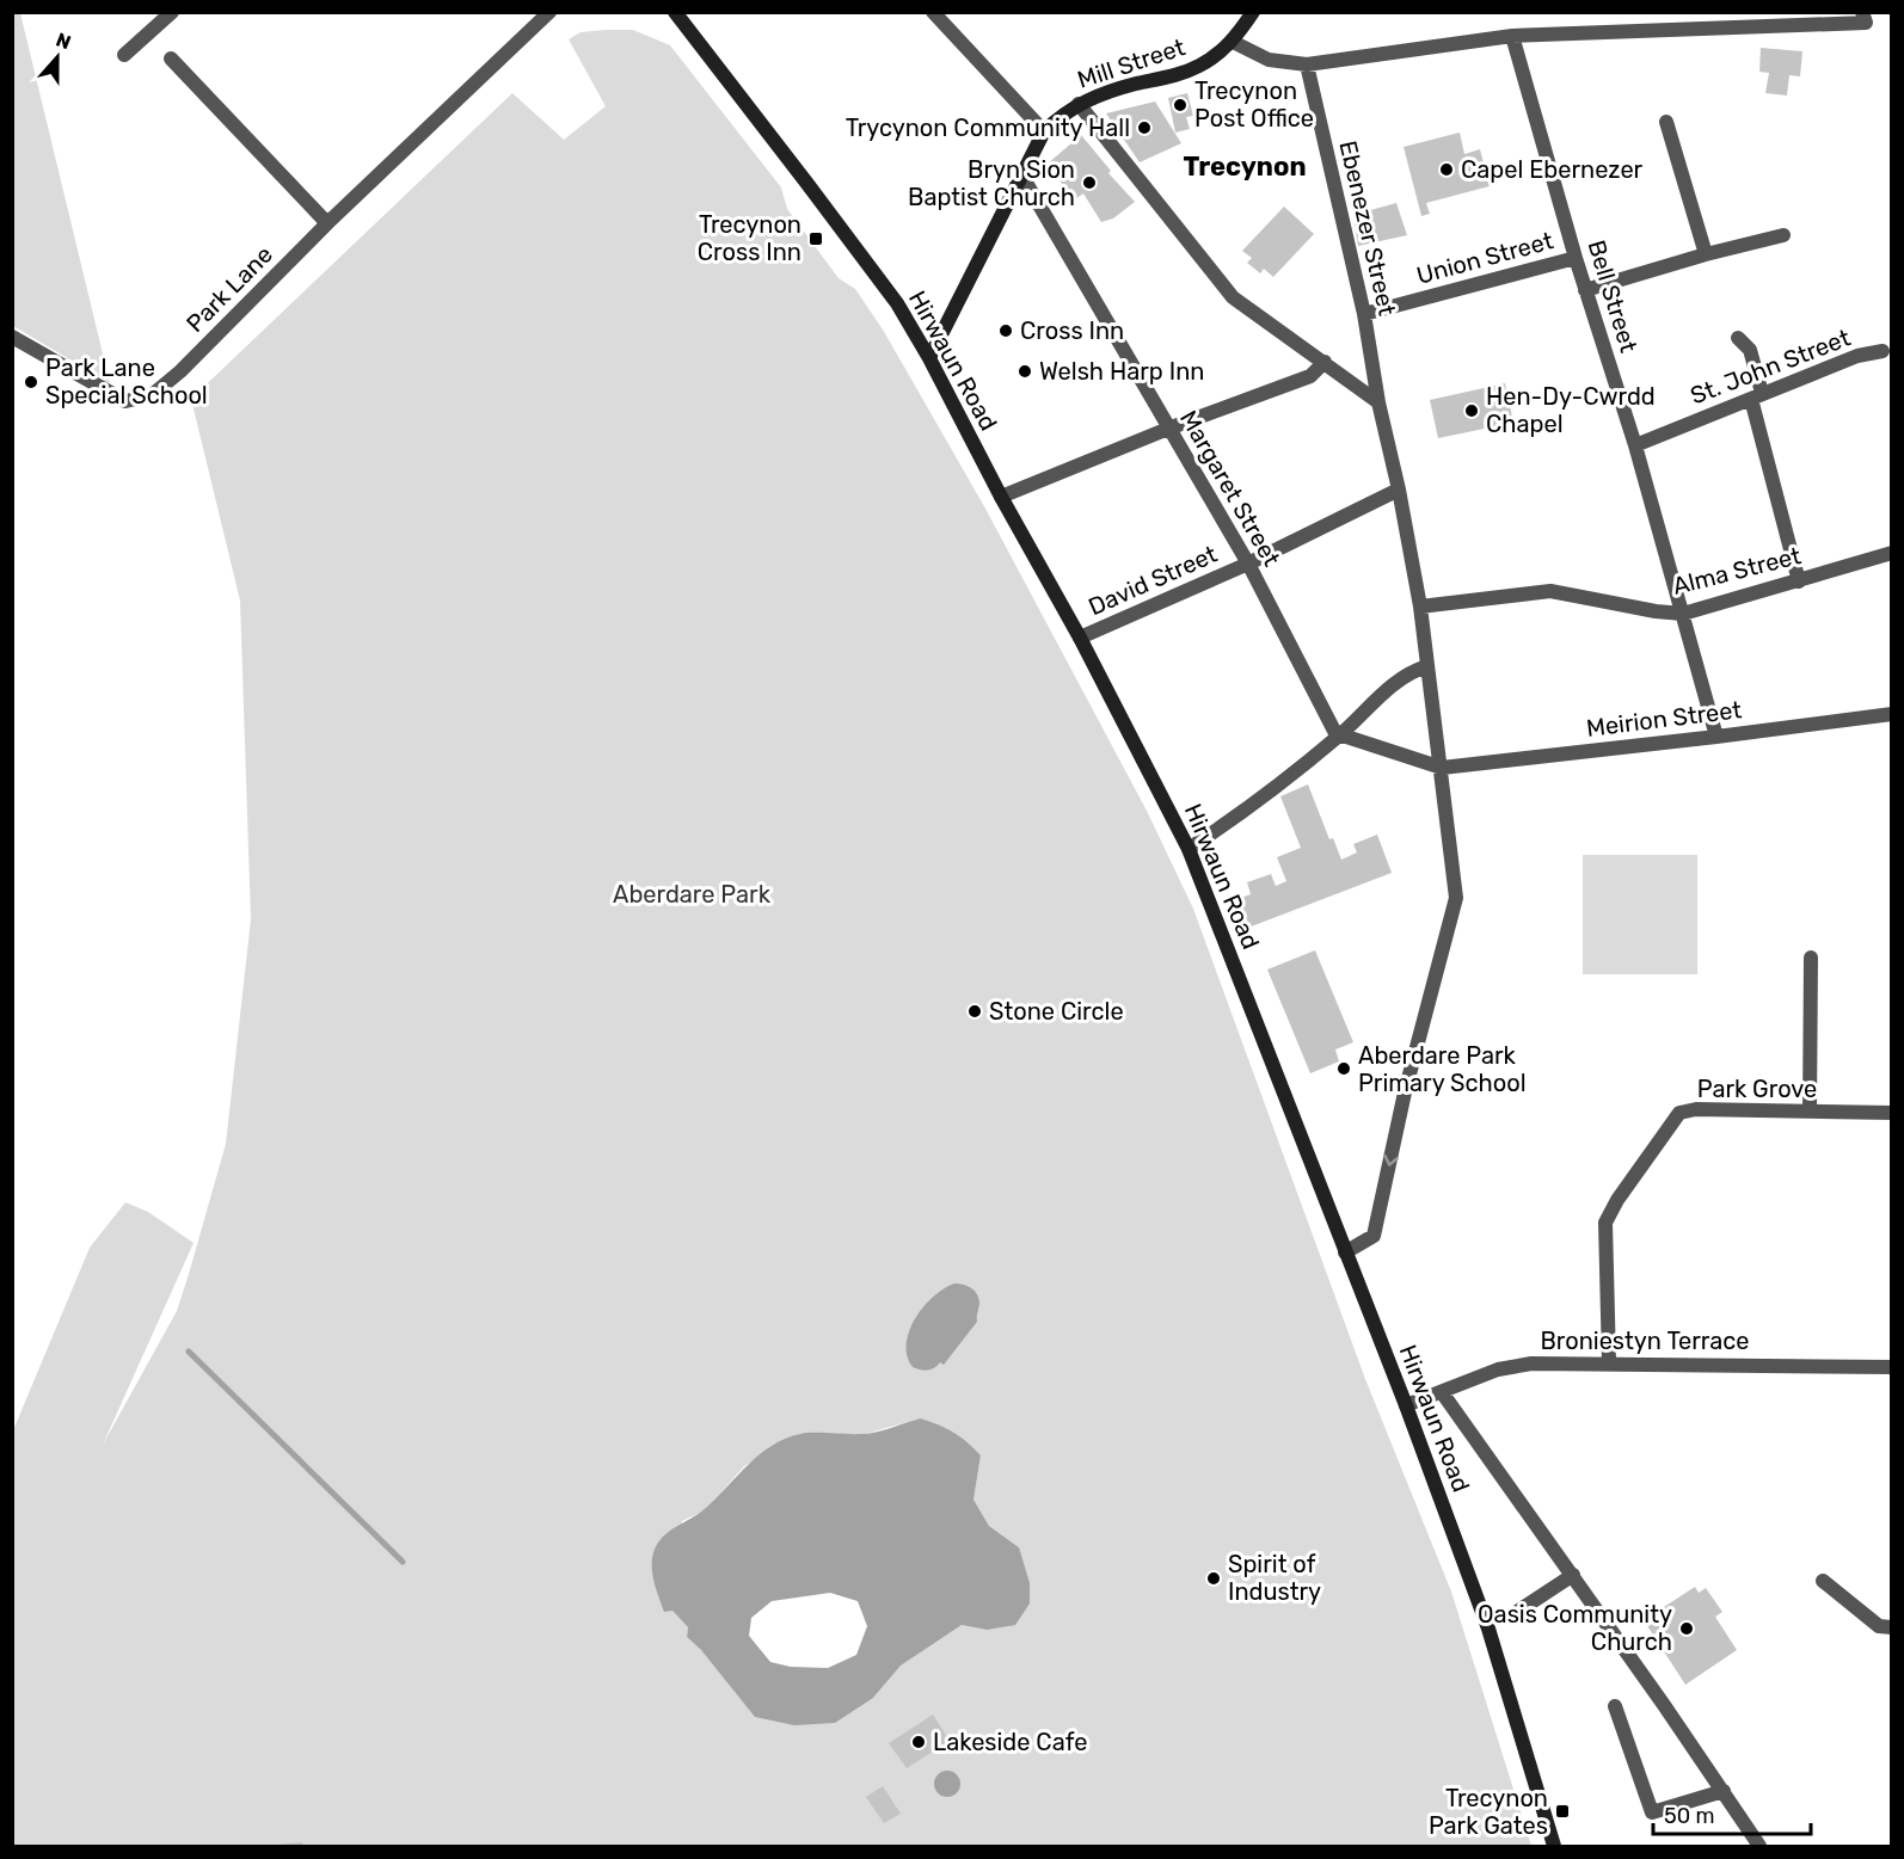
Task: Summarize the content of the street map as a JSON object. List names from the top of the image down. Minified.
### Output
{"streets":{"main road":["Mill Street","Hirwaun Road"],"street":["Ebenezer Street","Union Street","Park Lane","Bell Street","St. John Street","Margaret Street","Alma Street","David Street","Meirion Street","Park Grove","Broniestyn Terrace"]},"crossings":[["Mill Street","Hirwaun Road"],["Mill Street","Margaret Street"],["Ebenezer Street","Union Street"],["Ebenezer Street","Hirwaun Road"],["Ebenezer Street","Alma Street"],["Ebenezer Street","David Street"],["Ebenezer Street","Meirion Street"],["Union Street","Bell Street"],["Bell Street","St. John Street"],["Bell Street","Alma Street"],["Bell Street","Meirion Street"],["Hirwaun Road","David Street"],["Hirwaun Road","Broniestyn Terrace"],["Margaret Street","David Street"],["Park Grove","Broniestyn Terrace"]],"one_way":["Ebenezer Street"],"districts":["Trecynon"],"parks":["Aberdare Park"],"places":{"other":["Trecynon Post Office","Trycynon Community Hall","Capel Ebernezer","Bryn Sion Baptist Church","Cross Inn","Welsh Harp Inn","Park Lane Special School","Hen-Dy-Cwrdd Chapel","Stone Circle","Aberdare Park Primary School","Spirit of Industry","Oasis Community Church","Lakeside Cafe"],"transit":["Trecynon Cross Inn","Trecynon Park Gates"]},"scale_bar":"50 m","north":"top"}
